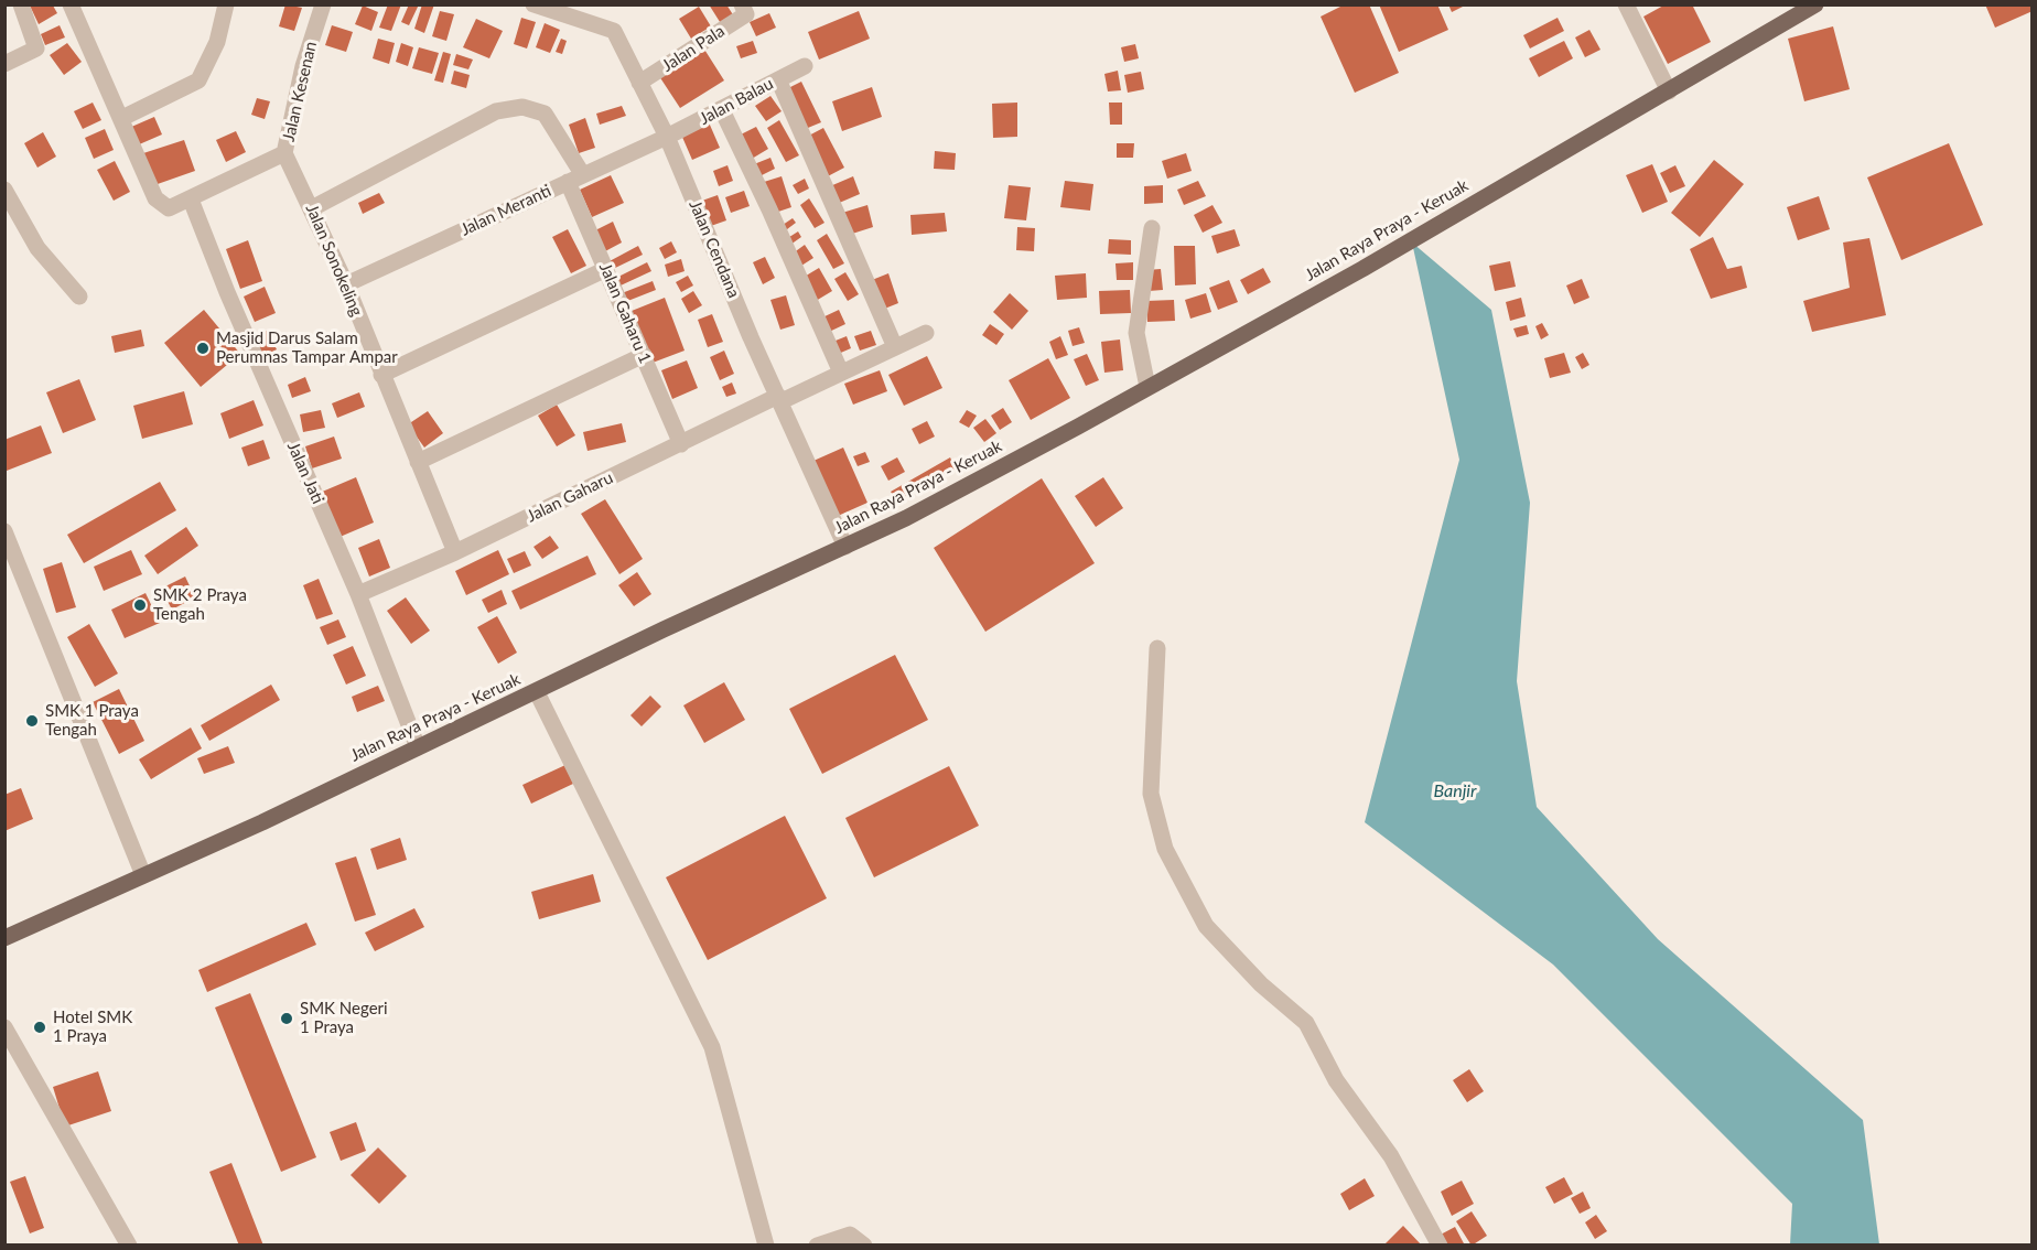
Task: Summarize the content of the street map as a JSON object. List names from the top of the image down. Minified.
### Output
{"streets":{"main road":["Jalan Raya Praya - Keruak"],"street":["Jalan Pala","Jalan Kesenan","Jalan Balau","Jalan Meranti","Jalan Cendana","Jalan Sonokeling","Jalan Gaharu 1","Jalan Jati","Jalan Gaharu"]},"crossings":[["Jalan Pala","Jalan Cendana"],["Jalan Kesenan","Jalan Sonokeling"],["Jalan Kesenan","Jalan Jati"],["Jalan Balau","Jalan Meranti"],["Jalan Balau","Jalan Cendana"],["Jalan Meranti","Jalan Cendana"],["Jalan Meranti","Jalan Sonokeling"],["Jalan Meranti","Jalan Gaharu 1"],["Jalan Raya Praya - Keruak","Jalan Cendana"],["Jalan Raya Praya - Keruak","Jalan Jati"],["Jalan Cendana","Jalan Gaharu"],["Jalan Sonokeling","Jalan Gaharu 1"],["Jalan Sonokeling","Jalan Gaharu"],["Jalan Gaharu 1","Jalan Gaharu"],["Jalan Jati","Jalan Gaharu"]],"water":["Banjir"],"places":["Masjid Darus Salam Perumnas Tampar Ampar","SMK 2 Praya Tengah","SMK 1 Praya Tengah","SMK Negeri 1 Praya","Hotel SMK 1 Praya"]}
